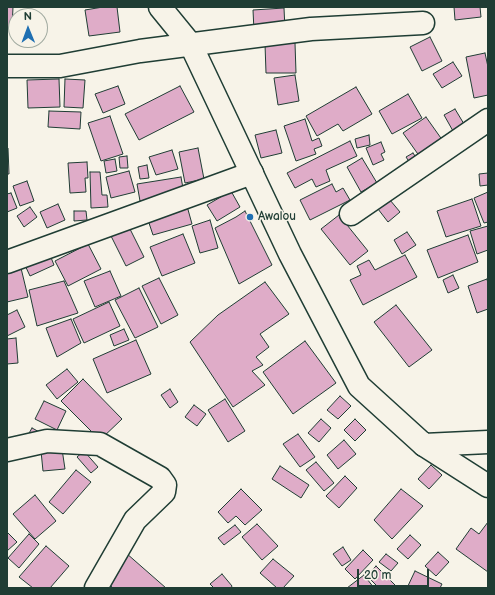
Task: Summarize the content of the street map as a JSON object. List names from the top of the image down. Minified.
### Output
{"places":["Awalou"],"scale_bar":"20 m","north":"top"}
